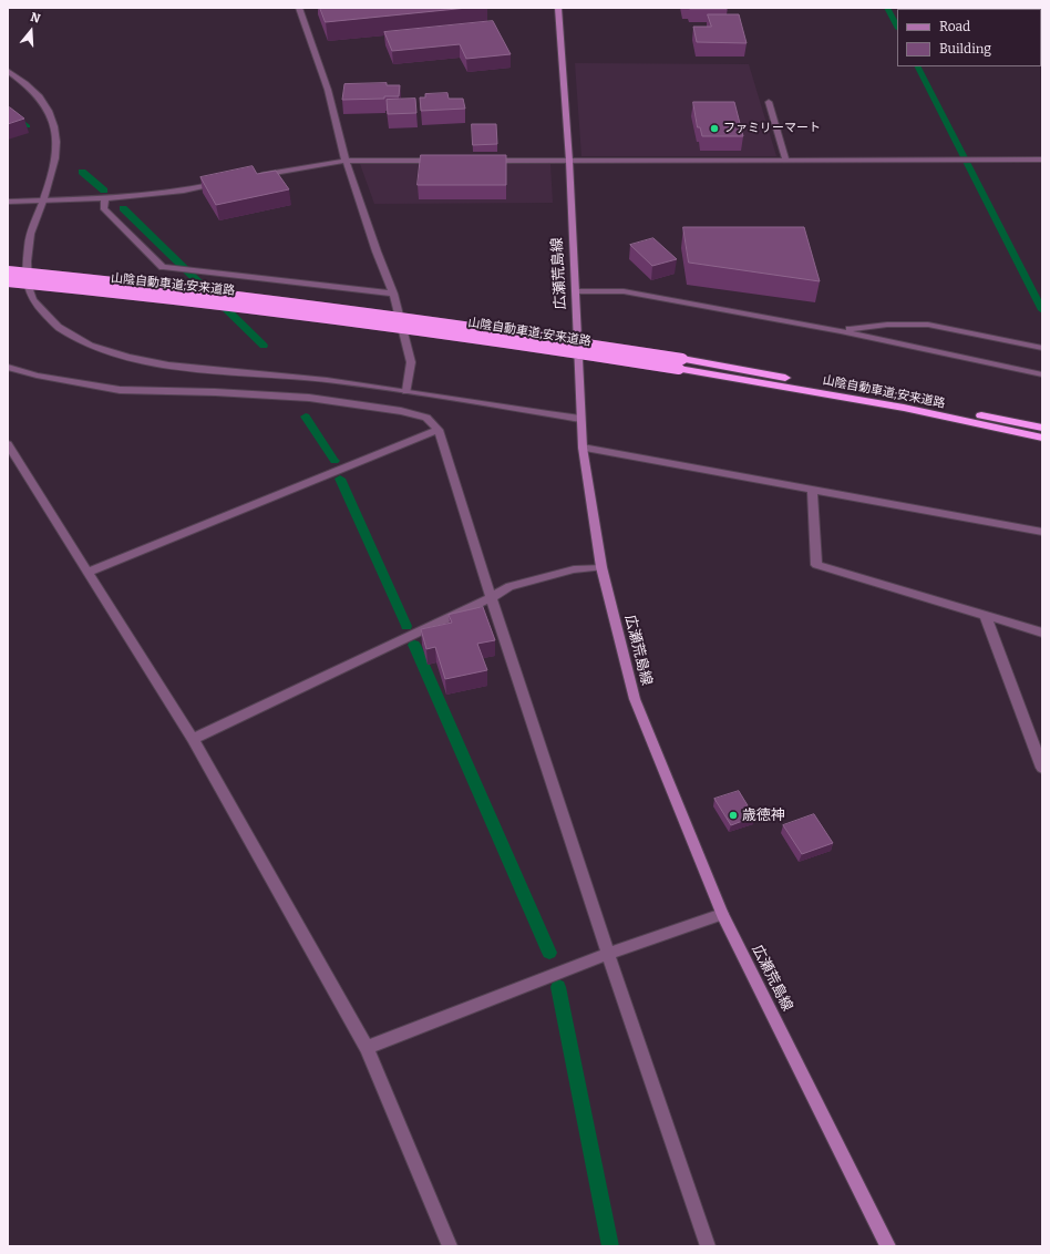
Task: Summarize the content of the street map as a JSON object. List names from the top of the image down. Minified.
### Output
{"streets":{"highway":["山陰自動車道;安来道路"],"main road":["広瀬荒島線"]},"places":["ファミリーマート","歳徳神"],"legend":["Road","Building"],"north":"top"}
